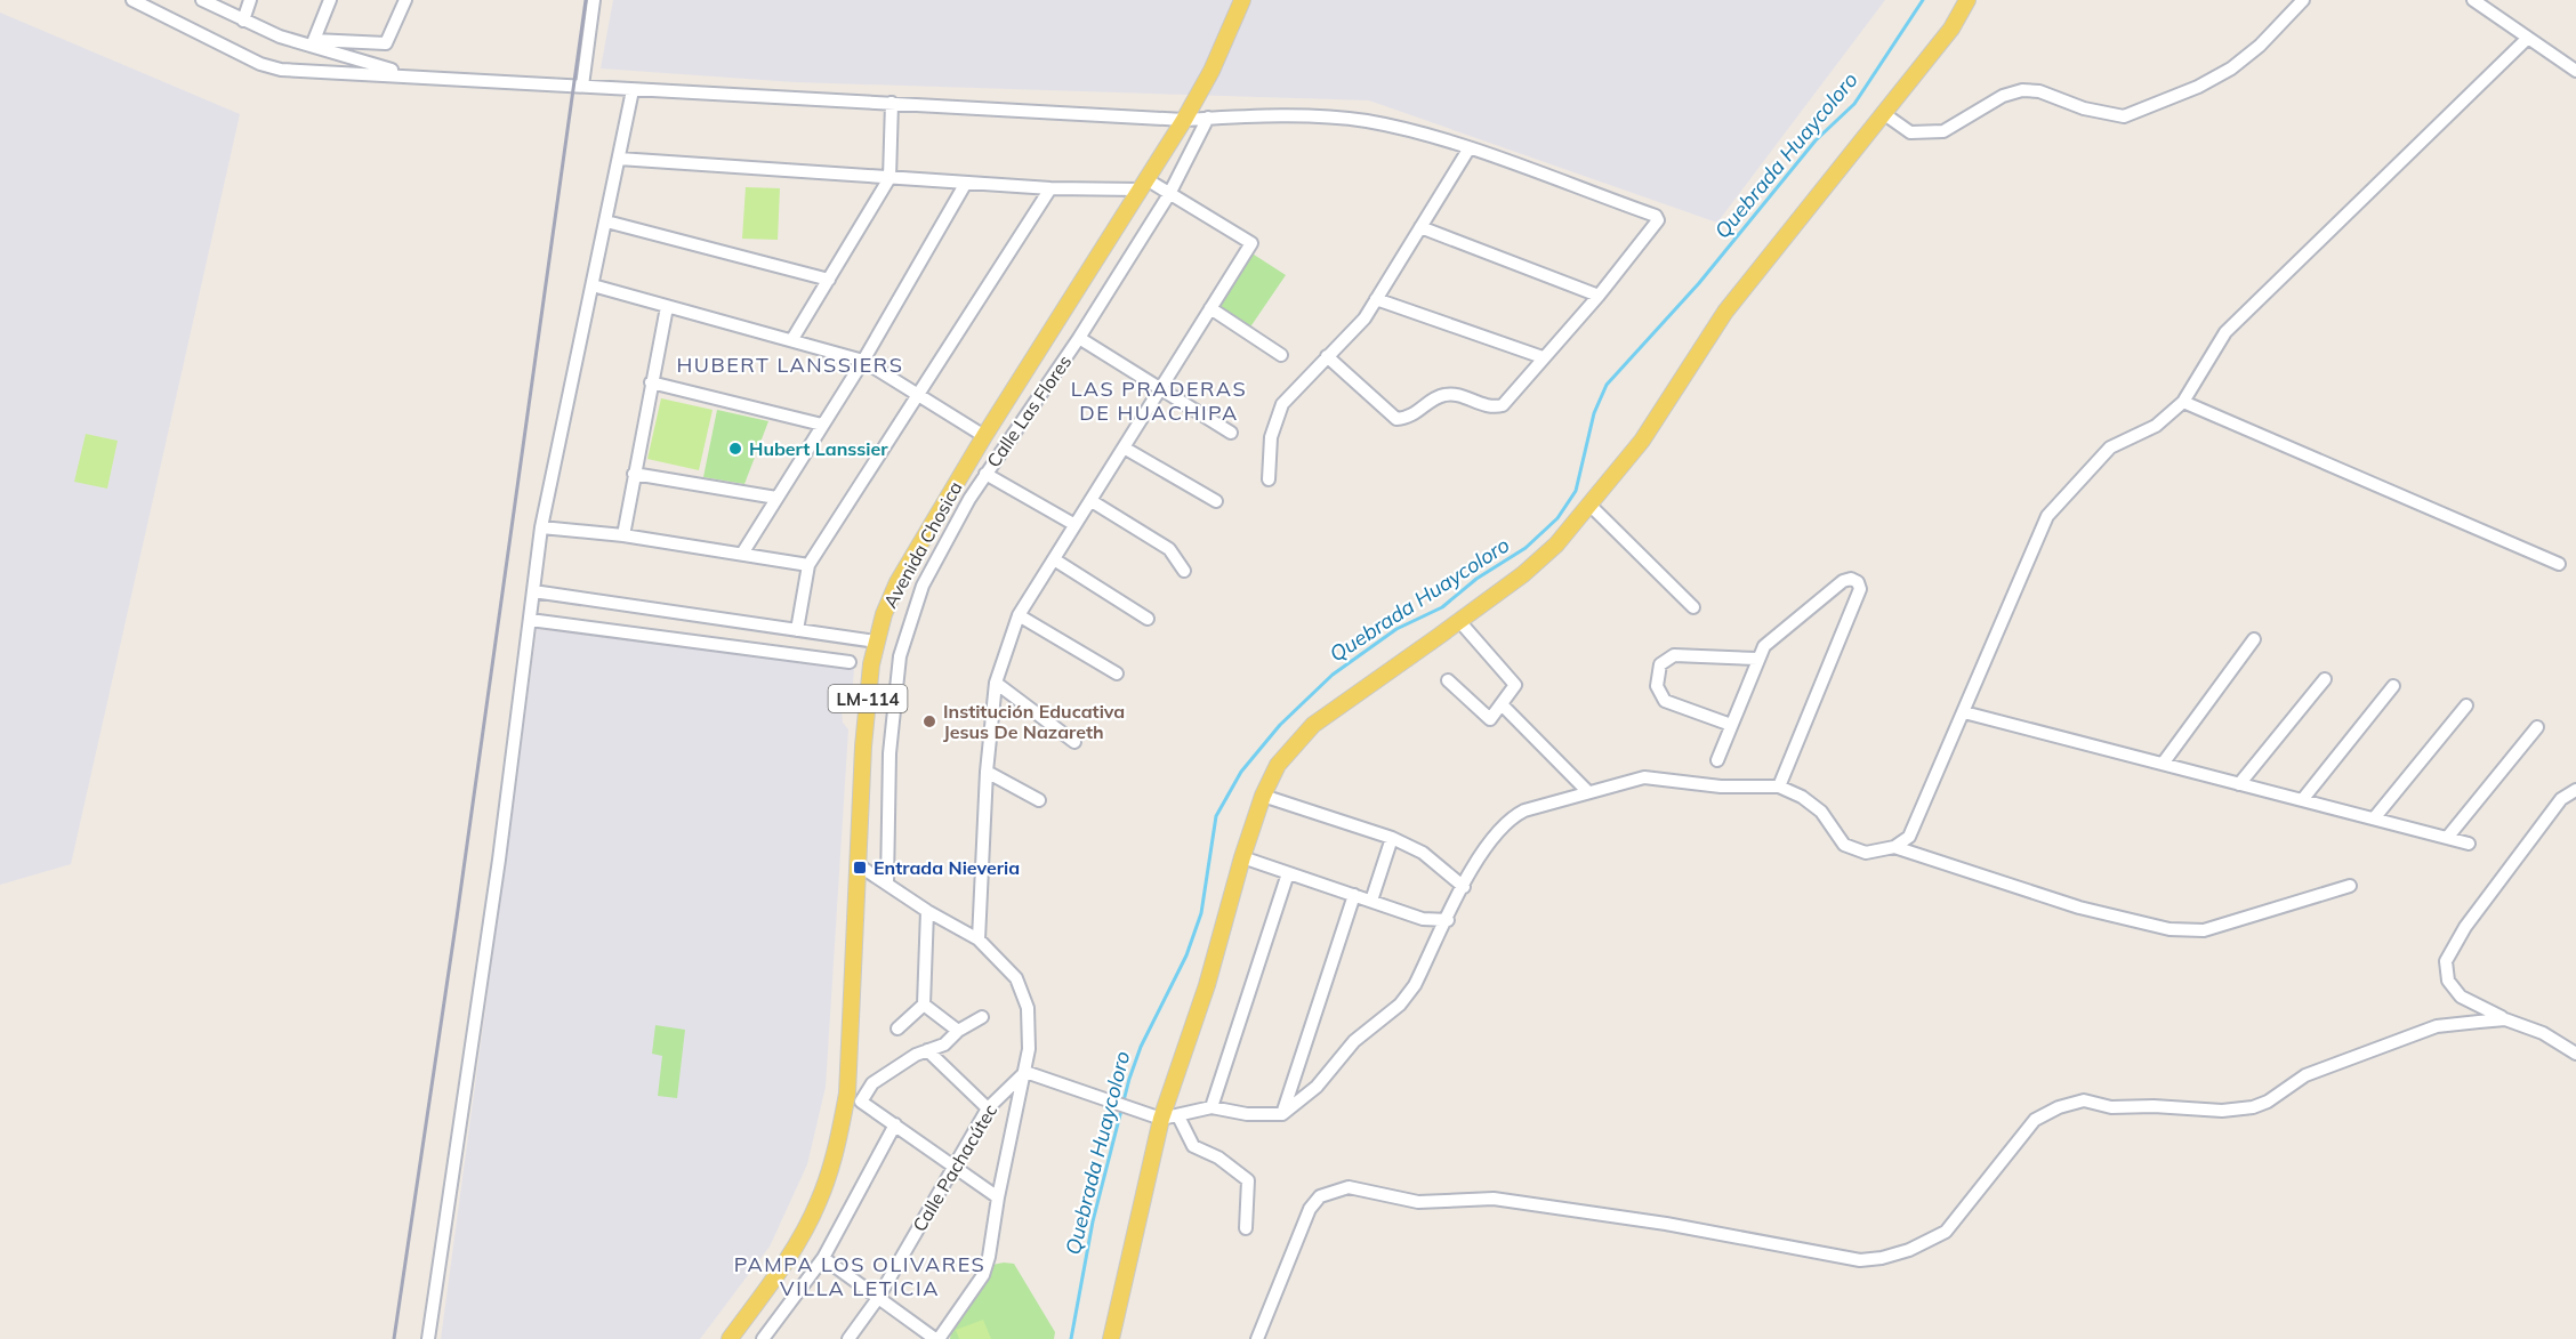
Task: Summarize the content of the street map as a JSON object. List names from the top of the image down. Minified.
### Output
{"streets":{"main road":["Avenida Chosica","LM-114"],"street":["Calle Las Flores","Calle Pachacútec"]},"districts":["HUBERT LANSSIERS","LAS PRADERAS DE HUACHIPA","PAMPA LOS OLIVARES VILLA LETICIA"],"water":["Quebrada Huaycoloro"],"places":{"other":["Hubert Lanssier","Institución Educativa Jesus De Nazareth"],"transit":["Entrada Nieveria"]}}
